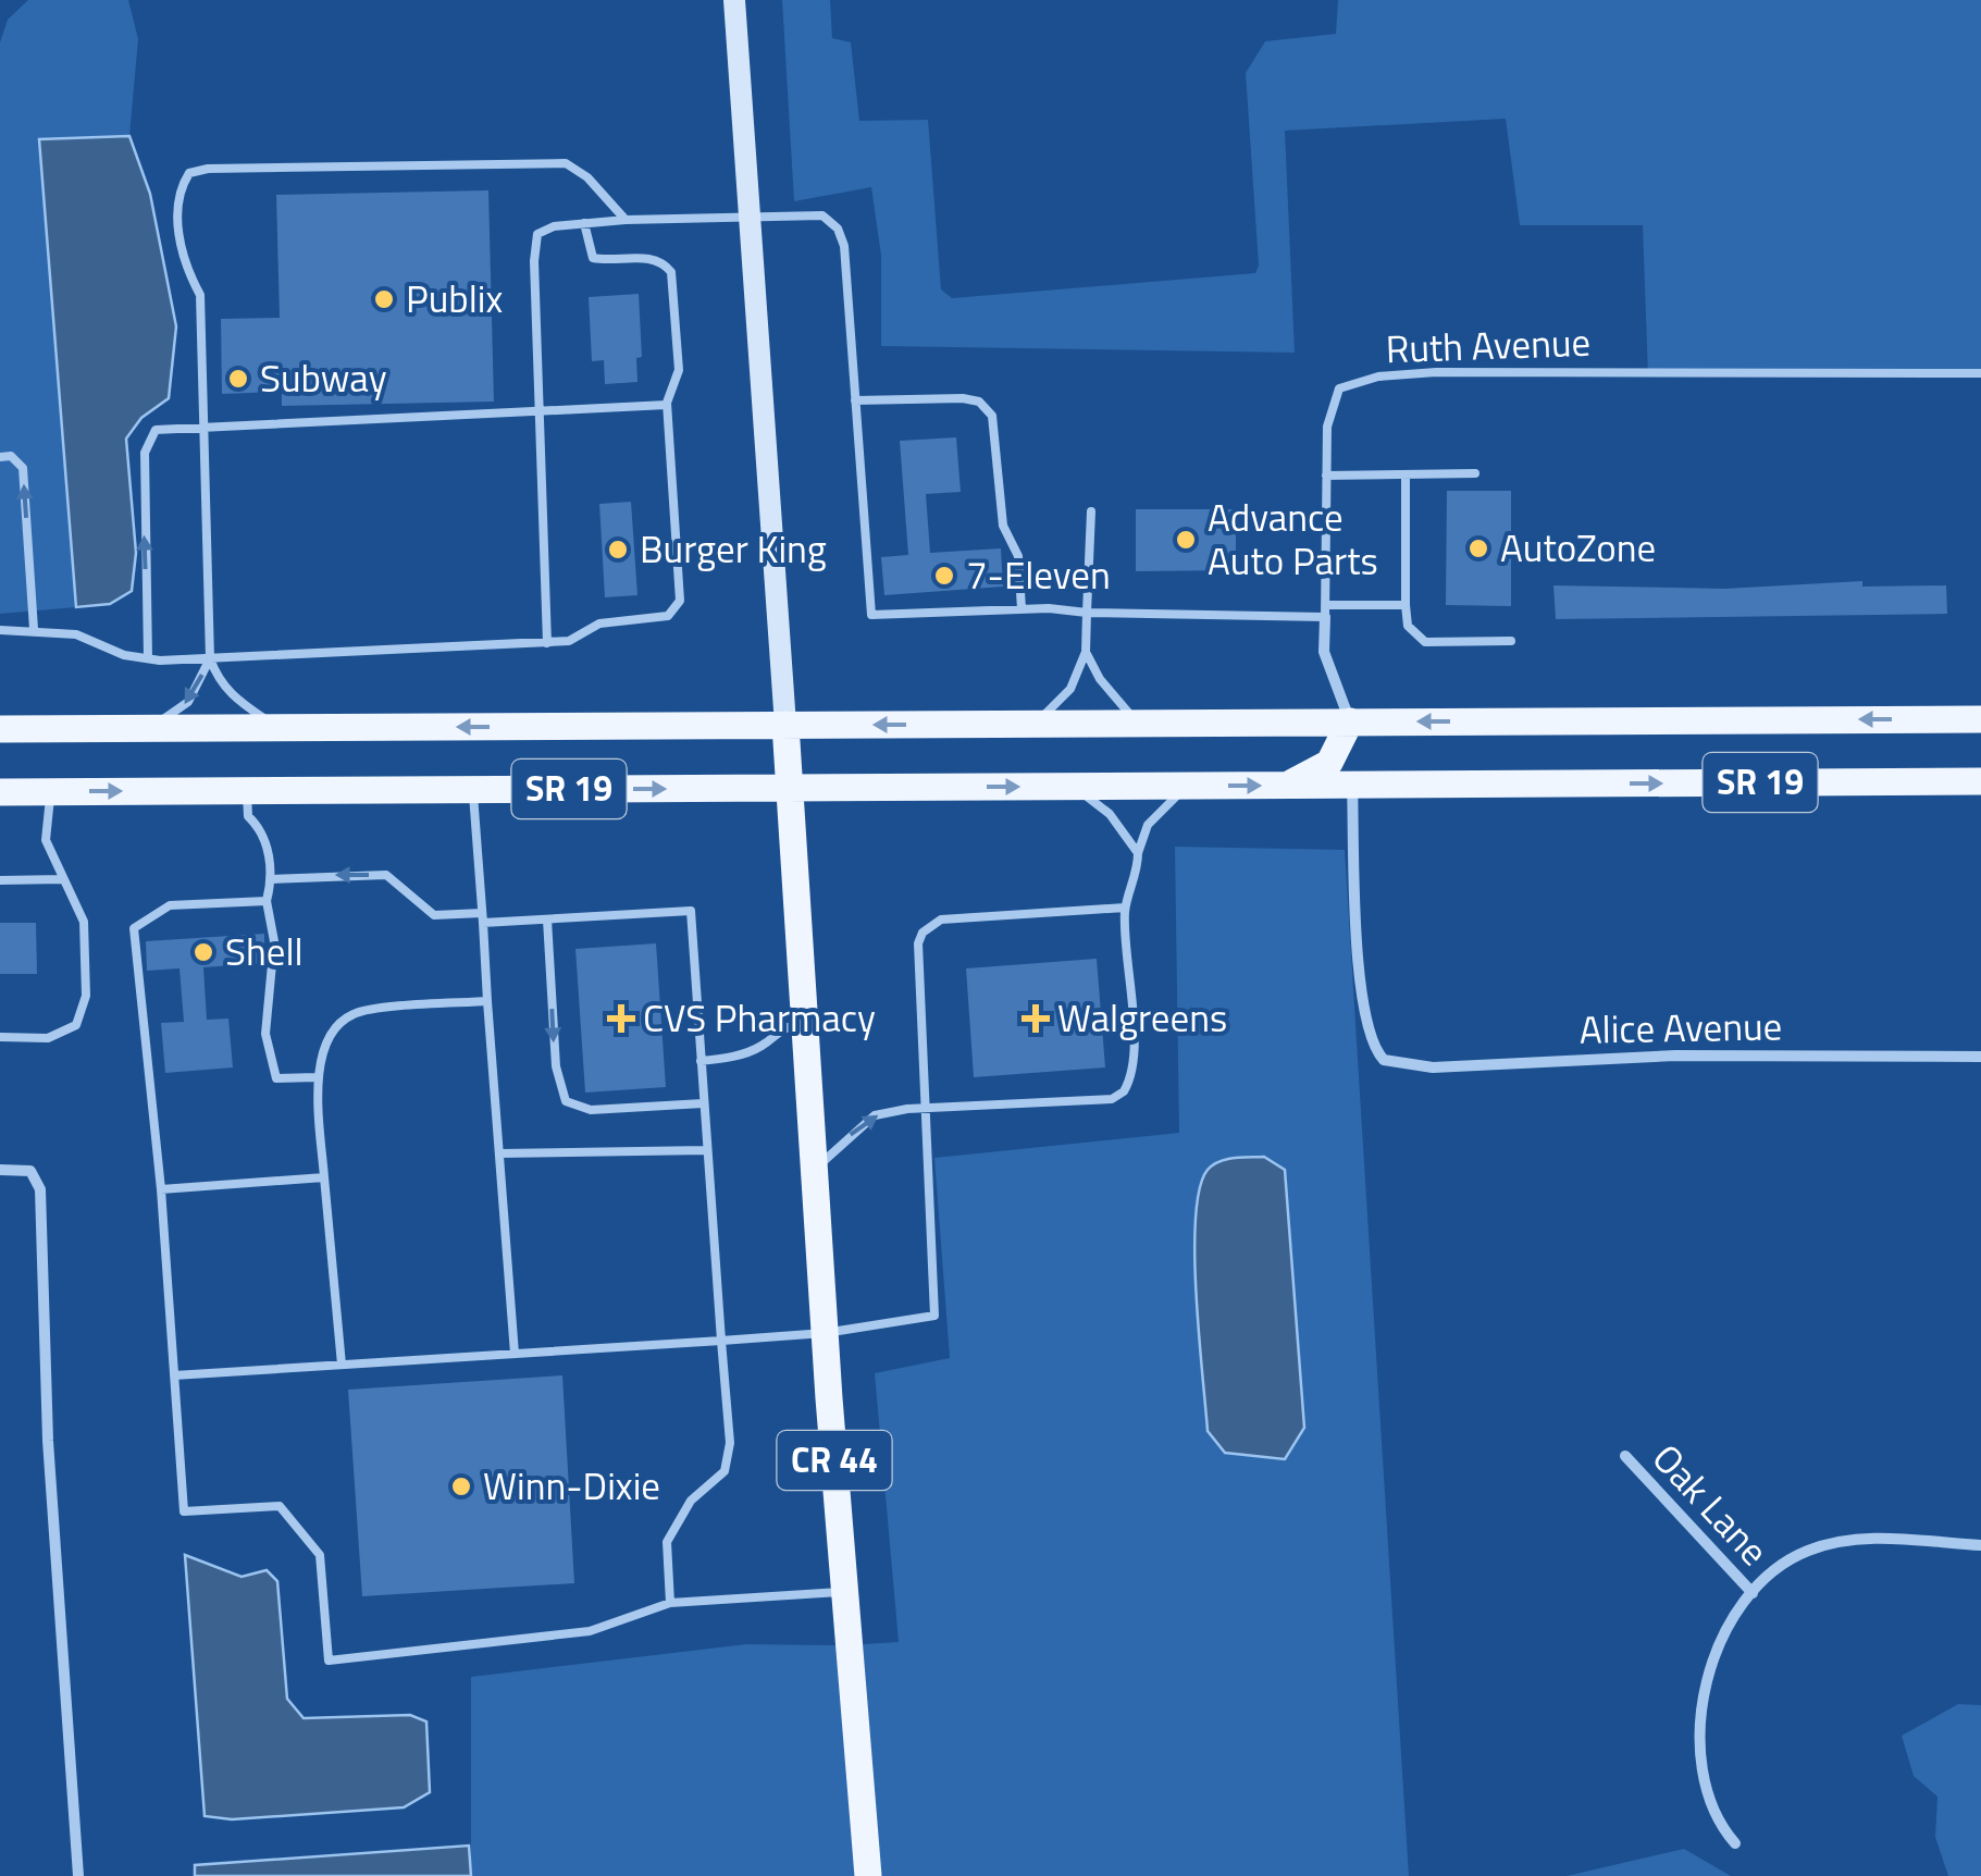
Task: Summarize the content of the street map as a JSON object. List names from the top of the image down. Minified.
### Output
{"streets":{"main road":["SR 19","CR 44"],"street":["Ruth Avenue","Alice Avenue","Oak Lane"]},"crossings":[["Ruth Avenue","SR 19"],["SR 19","Alice Avenue"],["SR 19","CR 44"]],"places":{"other":["Publix","Subway","Advance Auto Parts","AutoZone","Burger King","7-Eleven","Shell","Winn-Dixie"],"health":["CVS Pharmacy","Walgreens"]}}
